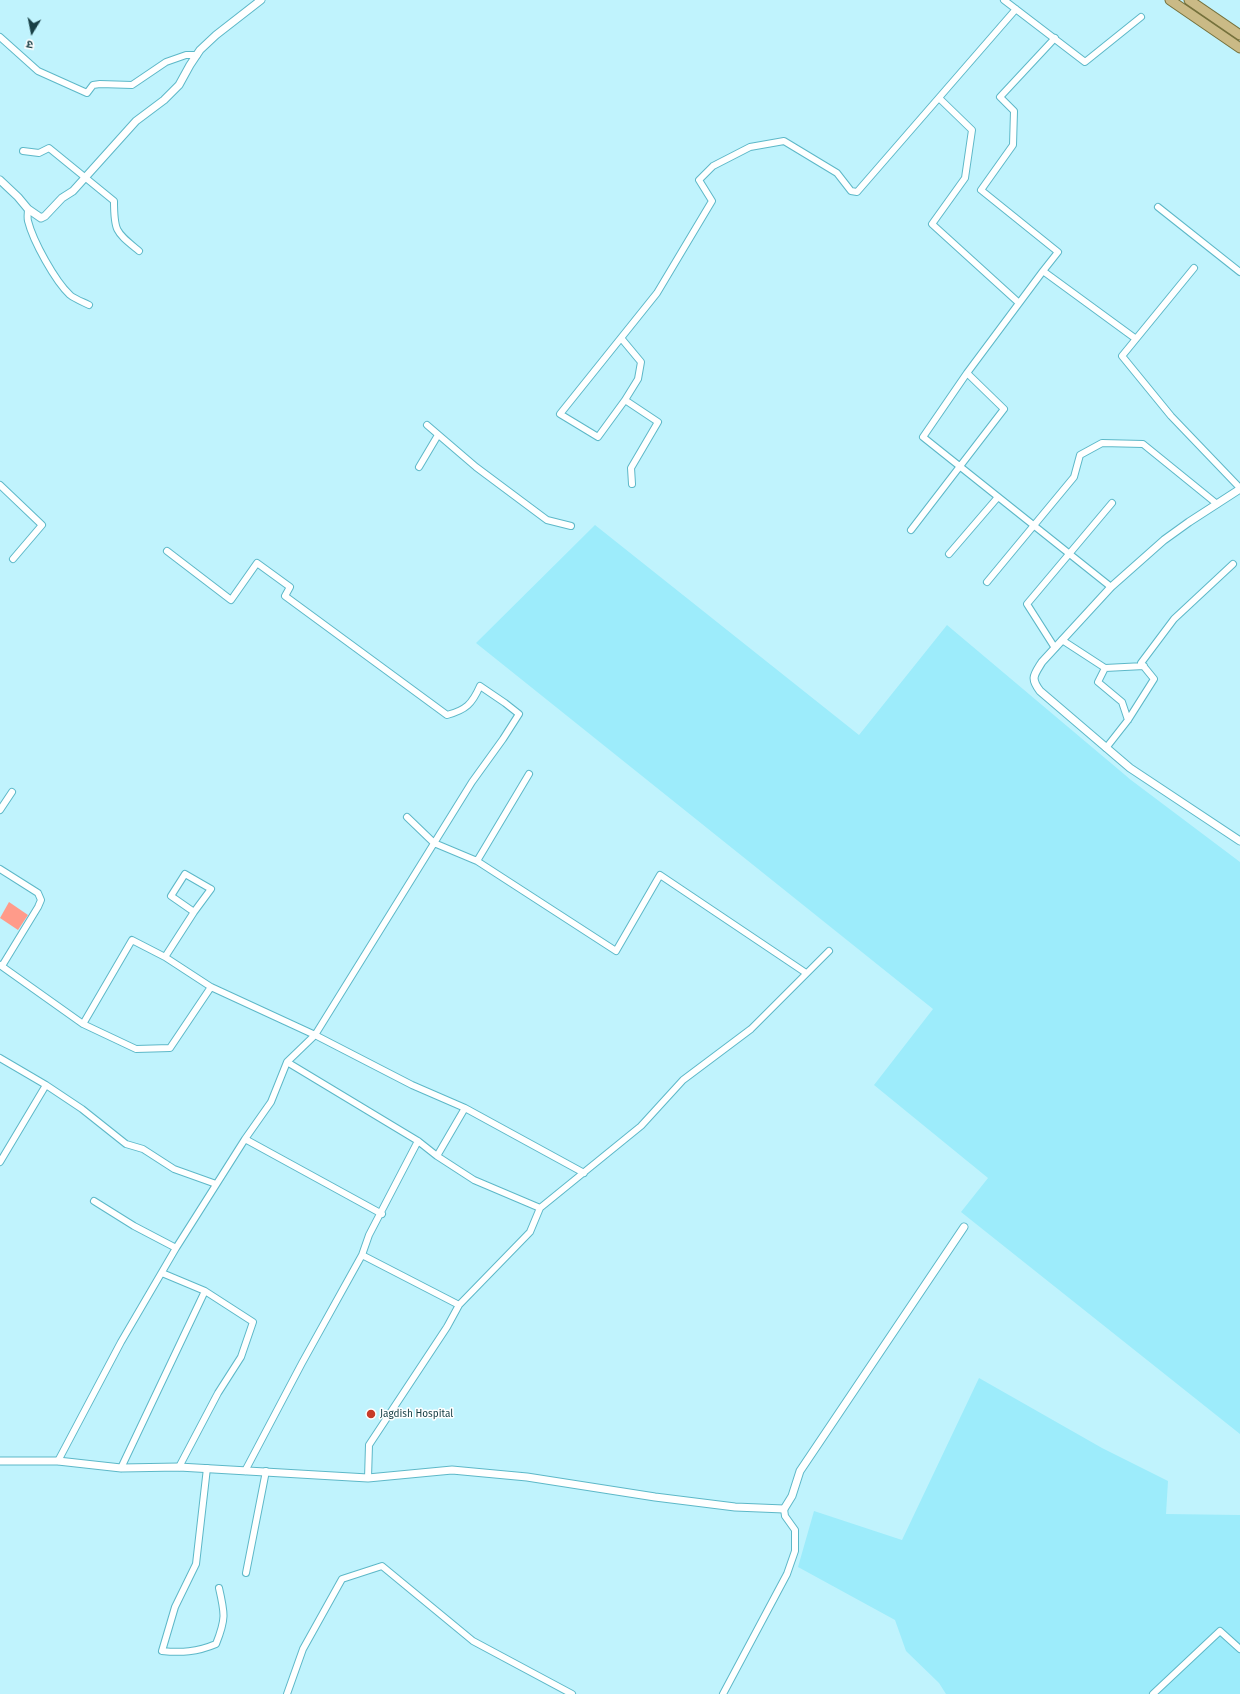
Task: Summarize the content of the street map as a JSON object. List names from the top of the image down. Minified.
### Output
{"places":["Jagdish Hospital"],"north":"bottom"}
